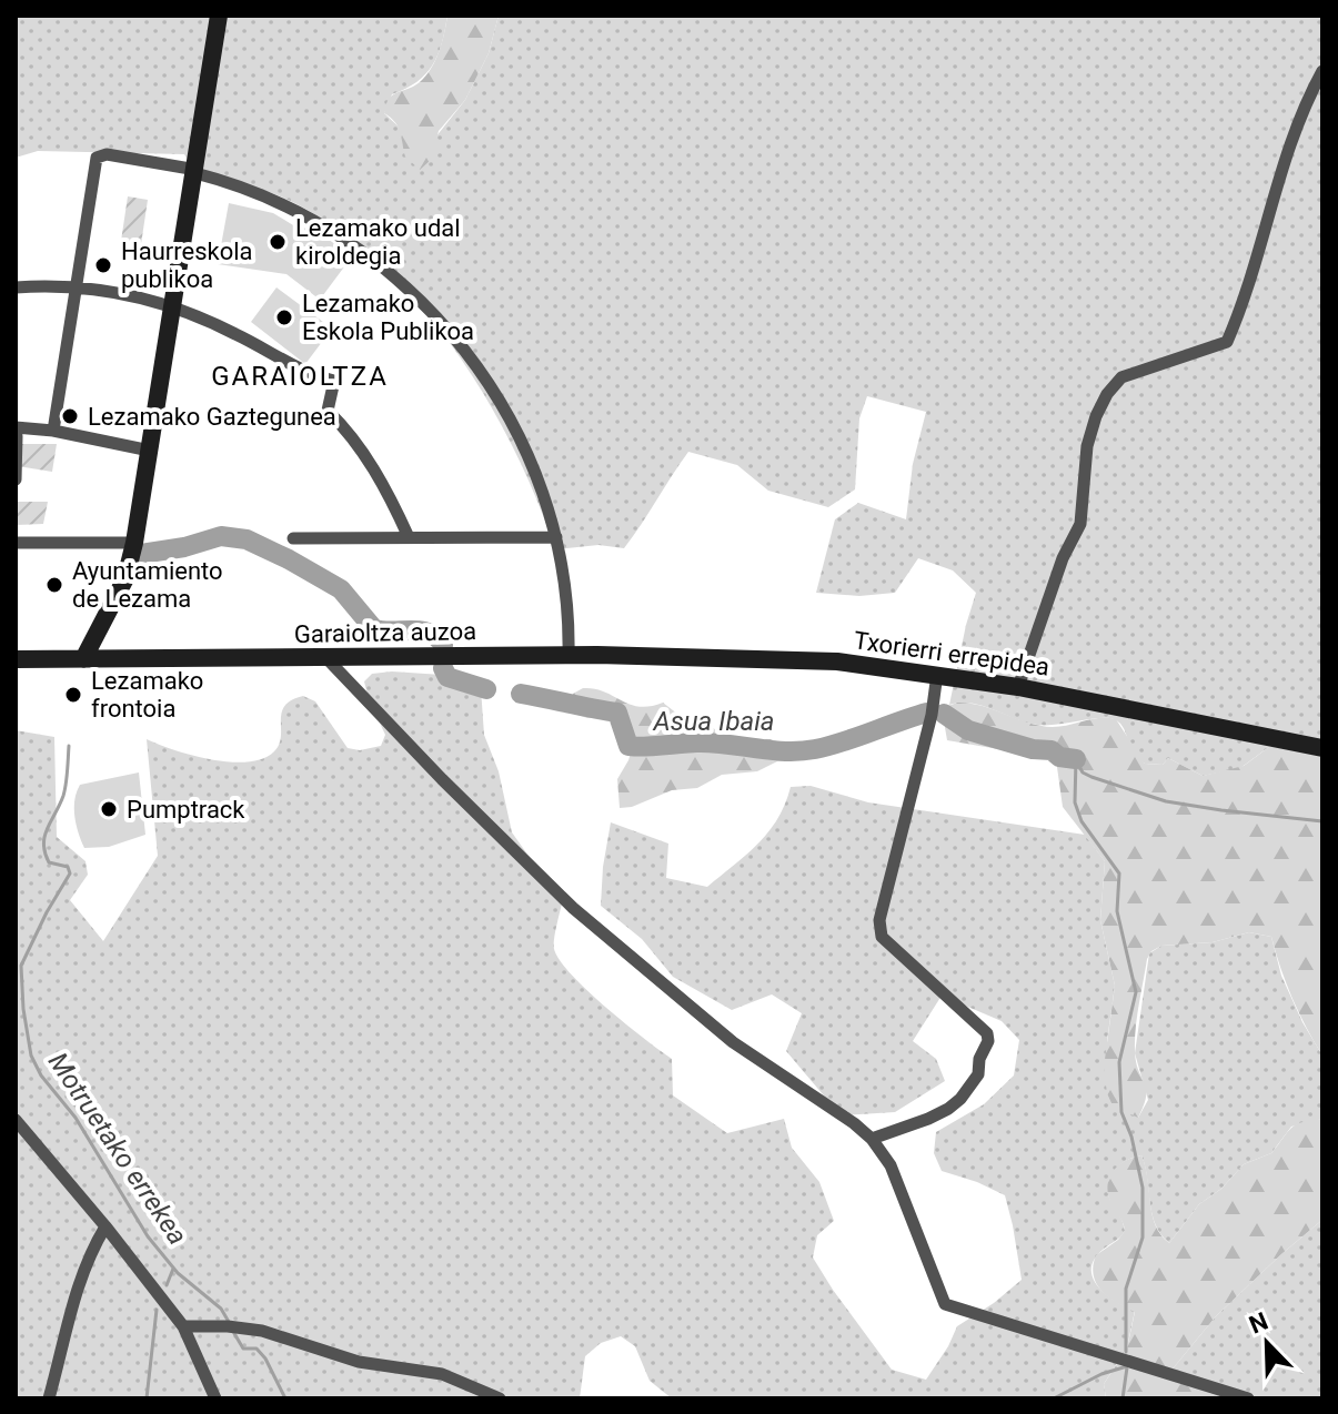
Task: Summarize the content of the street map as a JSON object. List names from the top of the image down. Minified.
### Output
{"streets":{"street":["Garaioltza auzoa","Txorierri errepidea"]},"crossings":[["Garaioltza auzoa","Txorierri errepidea"]],"districts":["GARAIOLTZA"],"water":["Asua Ibaia","Motruetako errekea"],"places":["Lezamako udal kiroldegia","Haurreskola publikoa","Lezamako Eskola Publikoa","Lezamako Gaztegunea","Ayuntamiento de Lezama","Lezamako frontoia","Pumptrack"],"north":"top left"}
